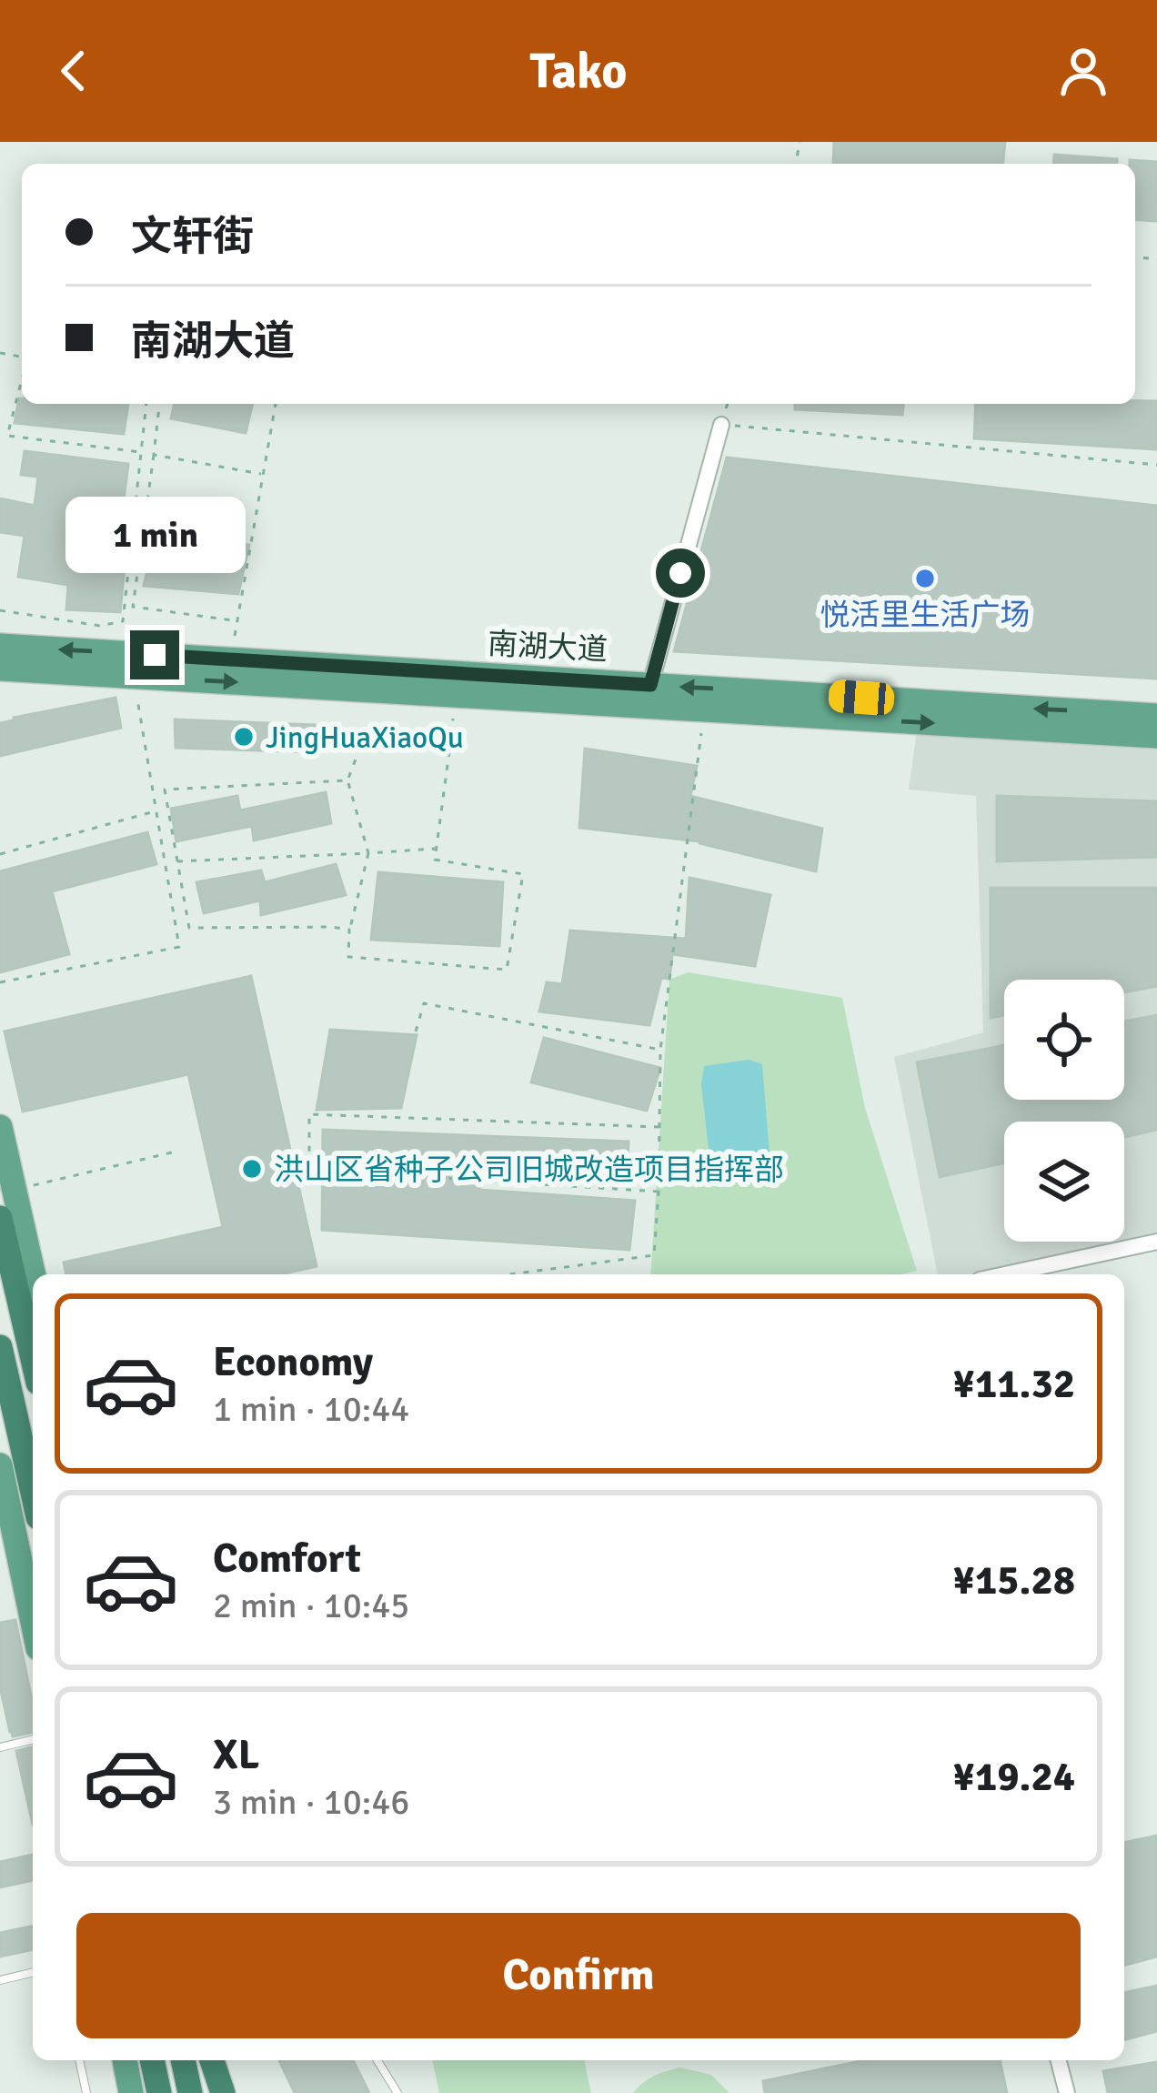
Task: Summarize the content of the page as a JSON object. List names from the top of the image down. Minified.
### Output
{"streets":{"main road":["南湖大道"]},"places":["悦活里生活广场","JingHuaXiaoQu","洪山区省种子公司旧城改造项目指挥部"],"page":{"header":"Tako","banner":["文轩街","南湖大道"],"bubble":"1 min","list":[{"name":"Economy","note":"1 min · 10:44","value":"¥11.32"},{"name":"Comfort","note":"2 min · 10:45","value":"¥15.28"},{"name":"XL","note":"3 min · 10:46","value":"¥19.24"}],"buttons":"Confirm"}}
